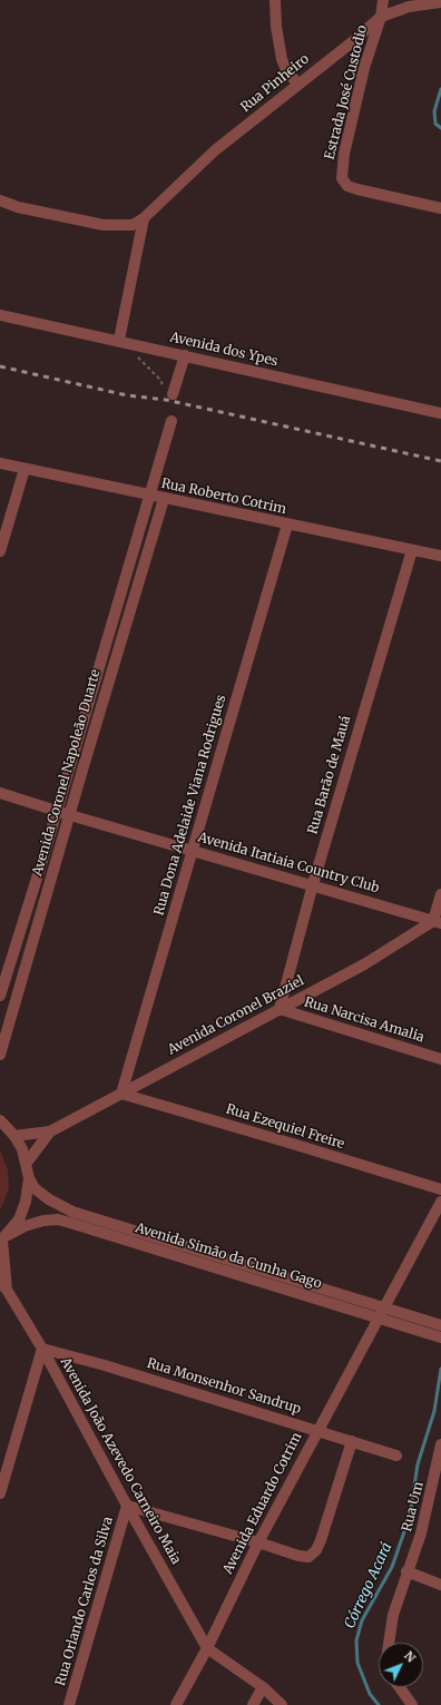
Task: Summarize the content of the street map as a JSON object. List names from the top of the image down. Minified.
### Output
{"streets":{"street":["Rua Pinheiro","Estrada José Custodio","Avenida dos Ypes","Rua Roberto Cotrim","Avenida Coronel Napoleão Duarte","Rua Barão de Mauá","Rua Dona Adelaide Viana Rodrigues","Avenida Itatiaia Country Club","Avenida Coronel Braziel","Rua Narcisa Amalia","Rua Ezequiel Freire","Avenida Simão da Cunha Gago","Rua Monsenhor Sandrup","Avenida João Azevedo Carneiro Maia","Avenida Eduardo Cotrim","Rua Um","Rua Orlando Carlos da Silva"]},"crossings":[["Rua Pinheiro","Estrada José Custodio"],["Rua Roberto Cotrim","Avenida Coronel Napoleão Duarte"],["Rua Roberto Cotrim","Rua Barão de Mauá"],["Rua Roberto Cotrim","Rua Dona Adelaide Viana Rodrigues"],["Avenida Coronel Napoleão Duarte","Avenida Itatiaia Country Club"],["Rua Barão de Mauá","Avenida Itatiaia Country Club"],["Rua Barão de Mauá","Avenida Coronel Braziel"],["Rua Barão de Mauá","Rua Narcisa Amalia"],["Rua Dona Adelaide Viana Rodrigues","Avenida Itatiaia Country Club"],["Rua Dona Adelaide Viana Rodrigues","Avenida Coronel Braziel"],["Rua Dona Adelaide Viana Rodrigues","Rua Ezequiel Freire"],["Avenida Itatiaia Country Club","Avenida Coronel Braziel"],["Avenida Coronel Braziel","Rua Narcisa Amalia"],["Avenida Coronel Braziel","Rua Ezequiel Freire"],["Avenida Simão da Cunha Gago","Avenida João Azevedo Carneiro Maia"],["Avenida Simão da Cunha Gago","Avenida Eduardo Cotrim"],["Rua Monsenhor Sandrup","Avenida João Azevedo Carneiro Maia"],["Rua Monsenhor Sandrup","Avenida Eduardo Cotrim"],["Avenida João Azevedo Carneiro Maia","Avenida Eduardo Cotrim"],["Avenida João Azevedo Carneiro Maia","Rua Orlando Carlos da Silva"]],"water":["Córrego Acará"],"north":"top right"}
